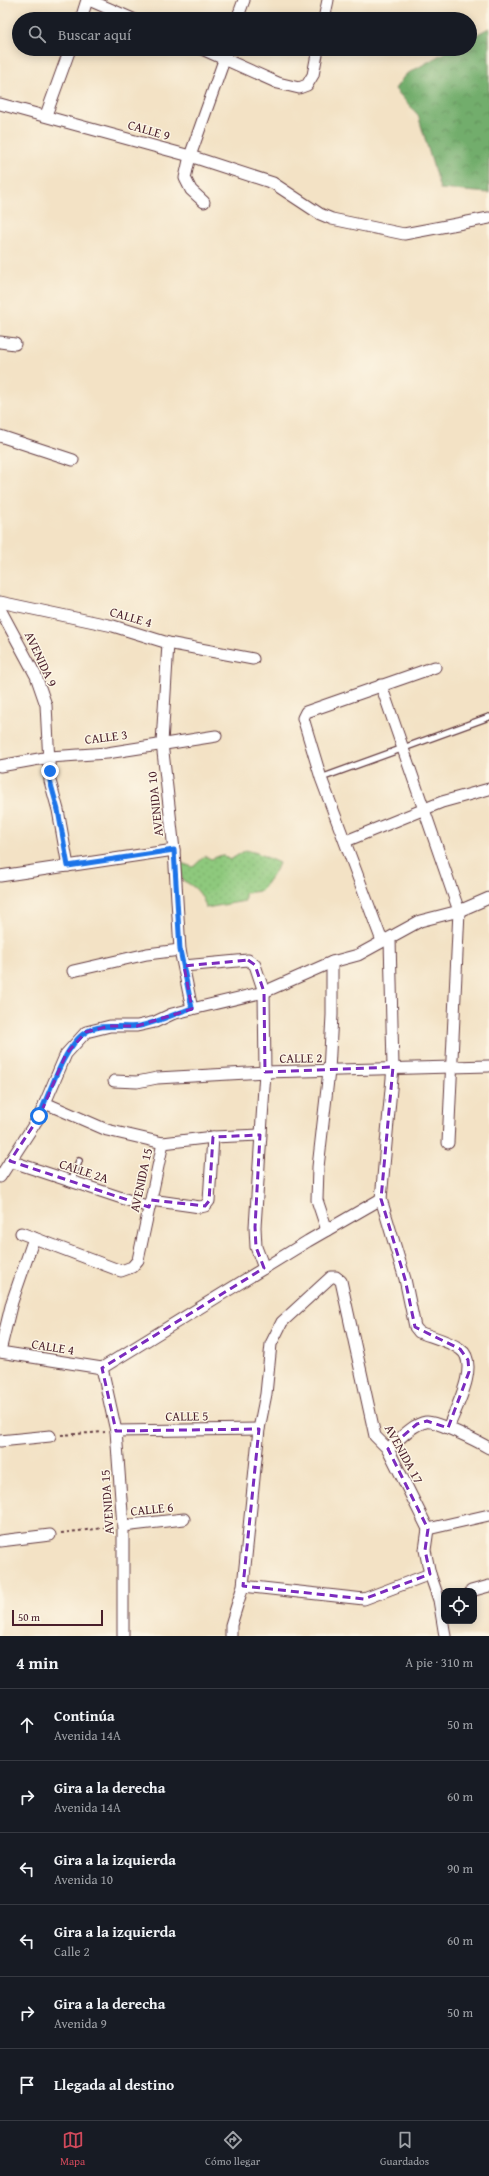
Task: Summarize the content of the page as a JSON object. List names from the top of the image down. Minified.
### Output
{"streets":{"street":["CALLE 9","CALLE 4","AVENIDA 9","CALLE 3","AVENIDA 10","CALLE 2","CALLE 2A","AVENIDA 15","CALLE 5","AVENIDA 17","CALLE 6"]},"crossings":[["CALLE 4","AVENIDA 10"],["CALLE 4","AVENIDA 15"],["AVENIDA 9","CALLE 3"],["CALLE 3","AVENIDA 10"],["CALLE 2A","AVENIDA 15"],["AVENIDA 15","CALLE 5"],["AVENIDA 15","CALLE 6"],["CALLE 5","AVENIDA 17"]],"scale_bar":"50 m","page":{"search":"Buscar aquí","scale":"50 m","heading":["4 min","A pie · 310 m"],"list":[["Continúa","Avenida 14A","50 m"],["Gira a la derecha","Avenida 14A","60 m"],["Gira a la izquierda","Avenida 10","90 m"],["Gira a la izquierda","Calle 2","60 m"],["Gira a la derecha","Avenida 9","50 m"],"Llegada al destino"],"nav":["Mapa","Cómo llegar","Guardados"]}}
